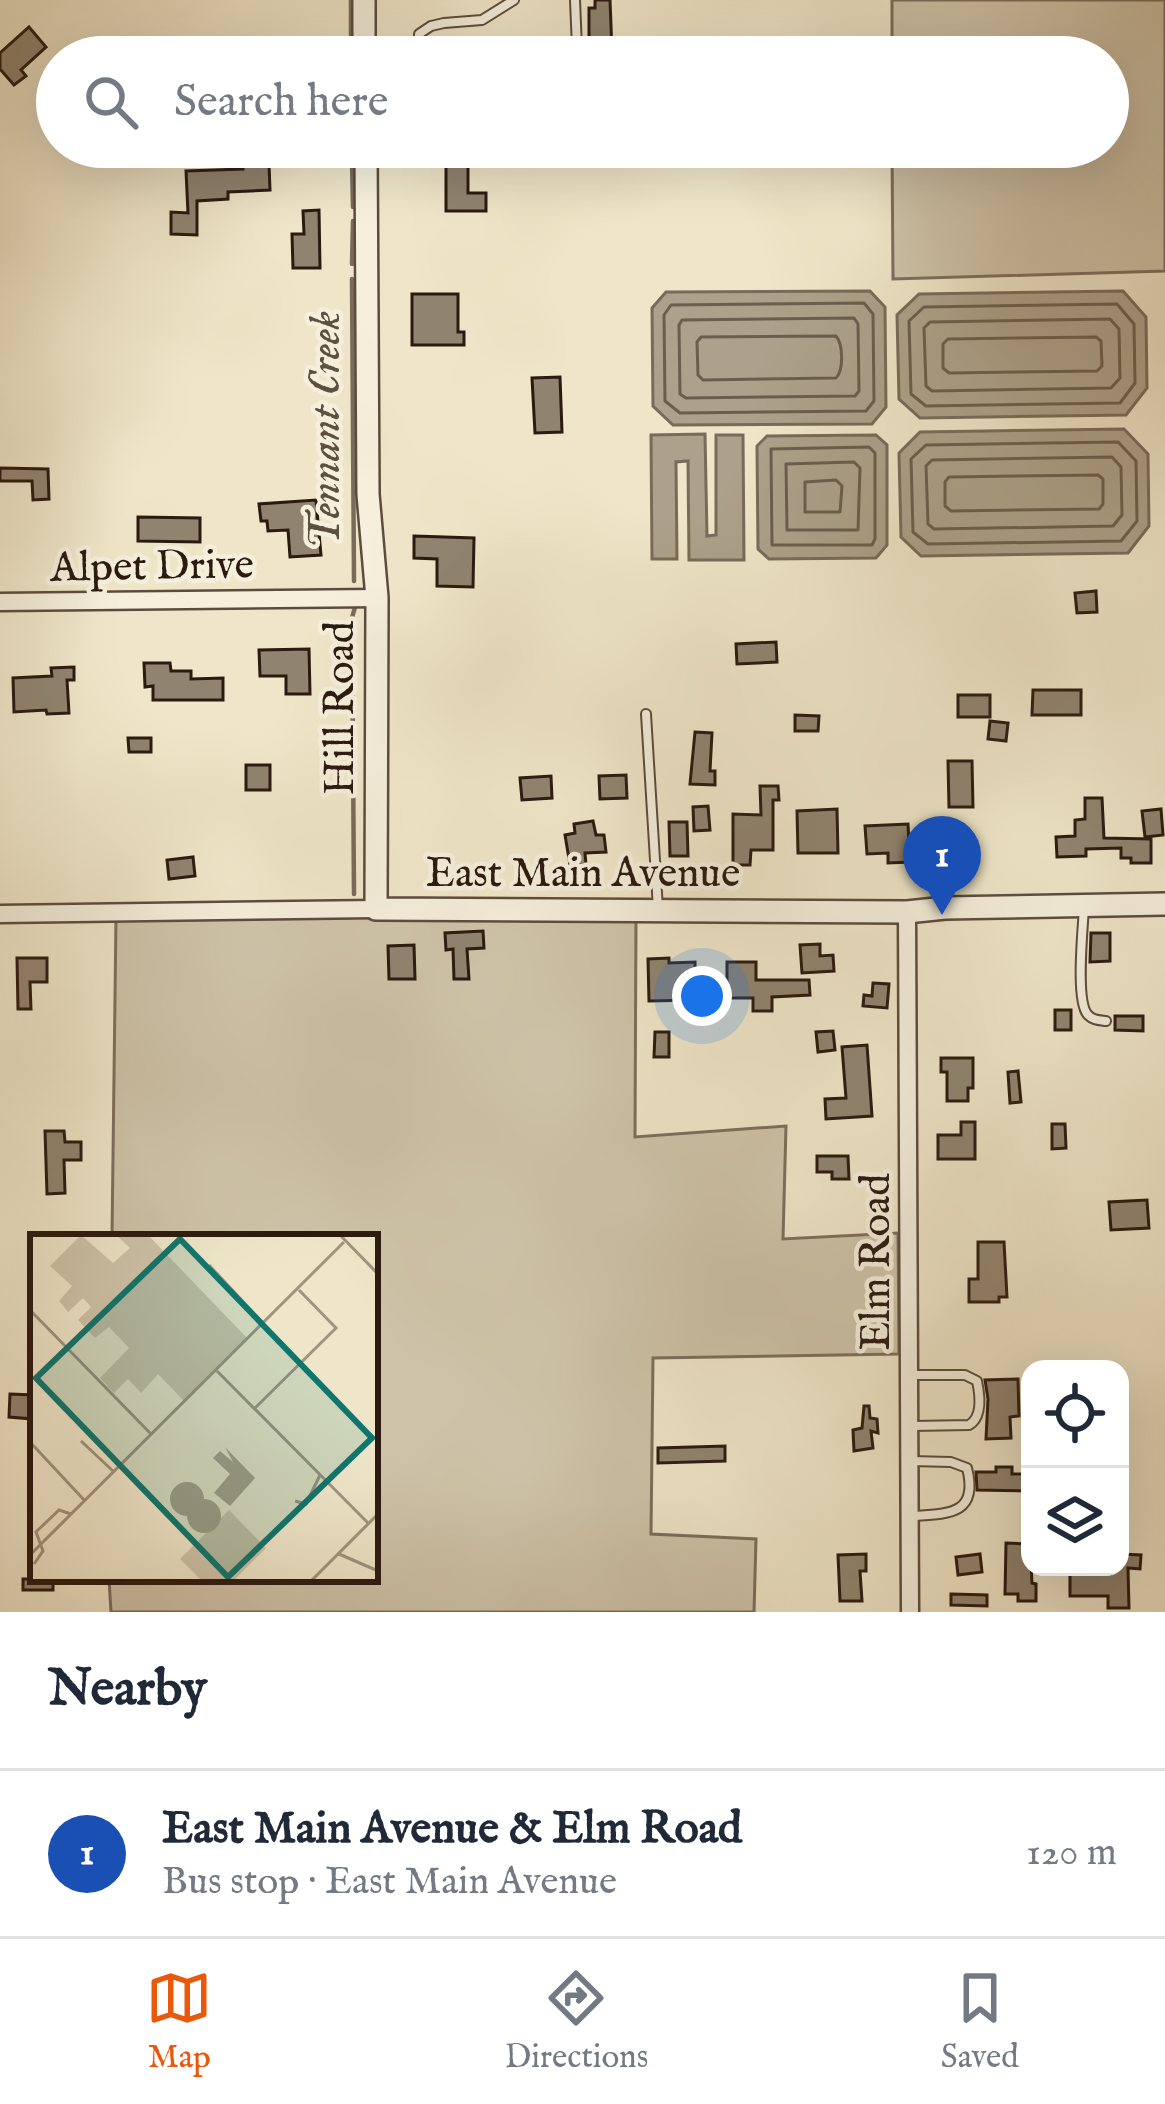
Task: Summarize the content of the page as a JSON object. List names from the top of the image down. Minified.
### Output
{"streets":{"street":["Alpet Drive","Hill Road","East Main Avenue","Elm Road"]},"crossings":[["Alpet Drive","Hill Road"],["Hill Road","East Main Avenue"],["East Main Avenue","Elm Road"]],"water":["Tennant Creek"],"page":{"search":"Search here","pins":"1","heading":"Nearby","list":[{"mark":"1","name":"East Main Avenue & Elm Road","note":"Bus stop · East Main Avenue","value":"120 m"}],"nav":["Map","Directions","Saved"]}}
